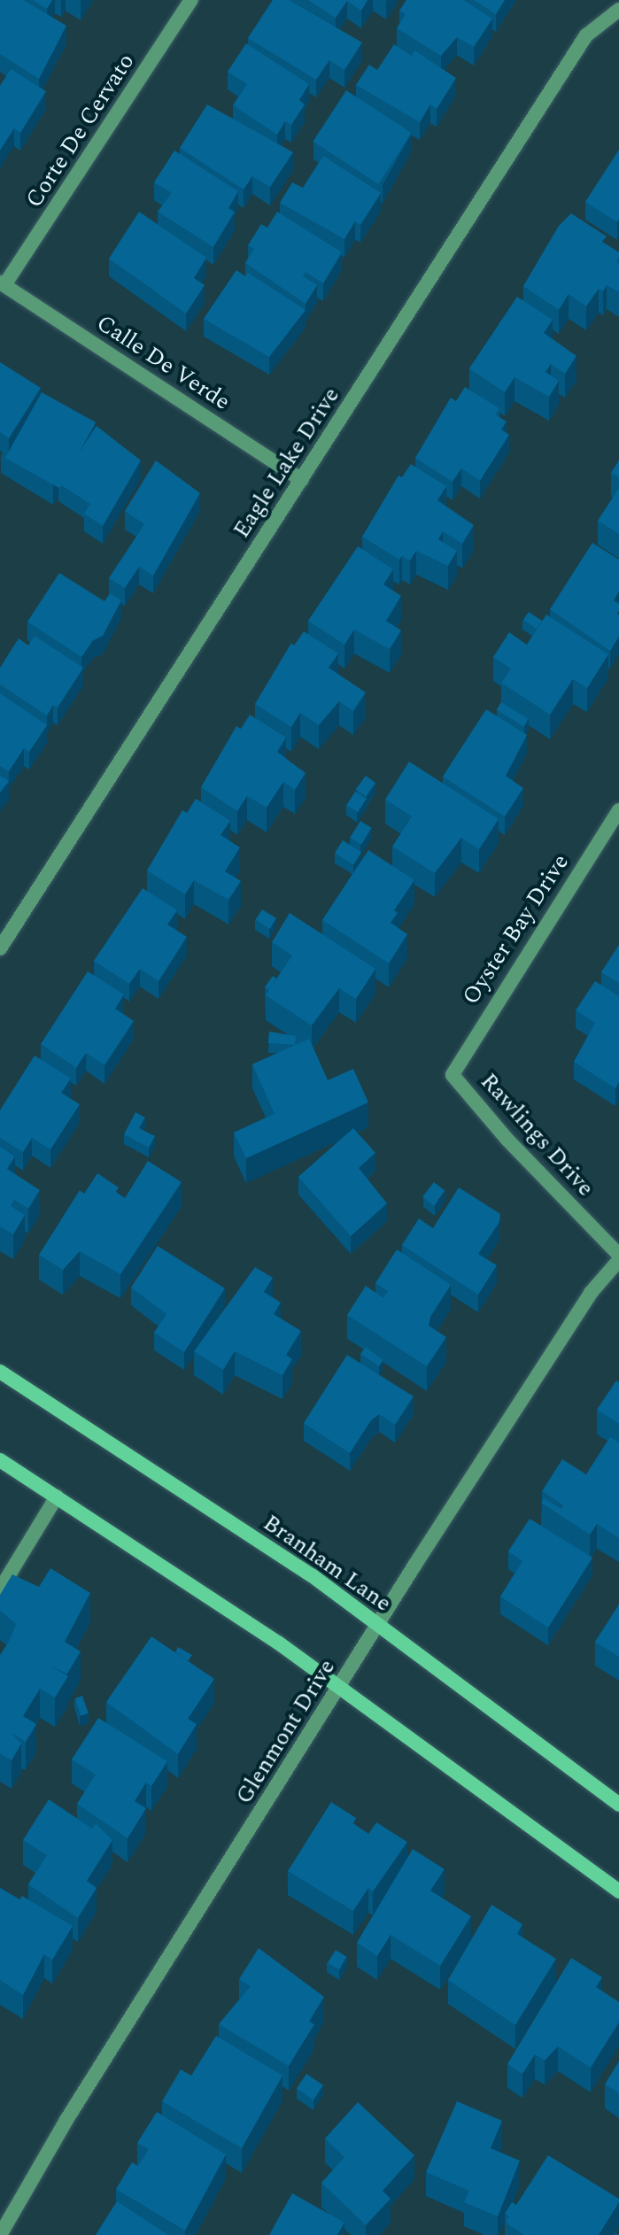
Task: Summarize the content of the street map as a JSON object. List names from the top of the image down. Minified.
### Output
{"streets":{"main road":["Branham Lane"],"street":["Corte De Cervato","Calle De Verde","Eagle Lake Drive","Oyster Bay Drive","Rawlings Drive","Glenmont Drive"]},"crossings":[["Corte De Cervato","Calle De Verde"],["Calle De Verde","Eagle Lake Drive"],["Oyster Bay Drive","Rawlings Drive"],["Rawlings Drive","Glenmont Drive"],["Branham Lane","Glenmont Drive"]]}
